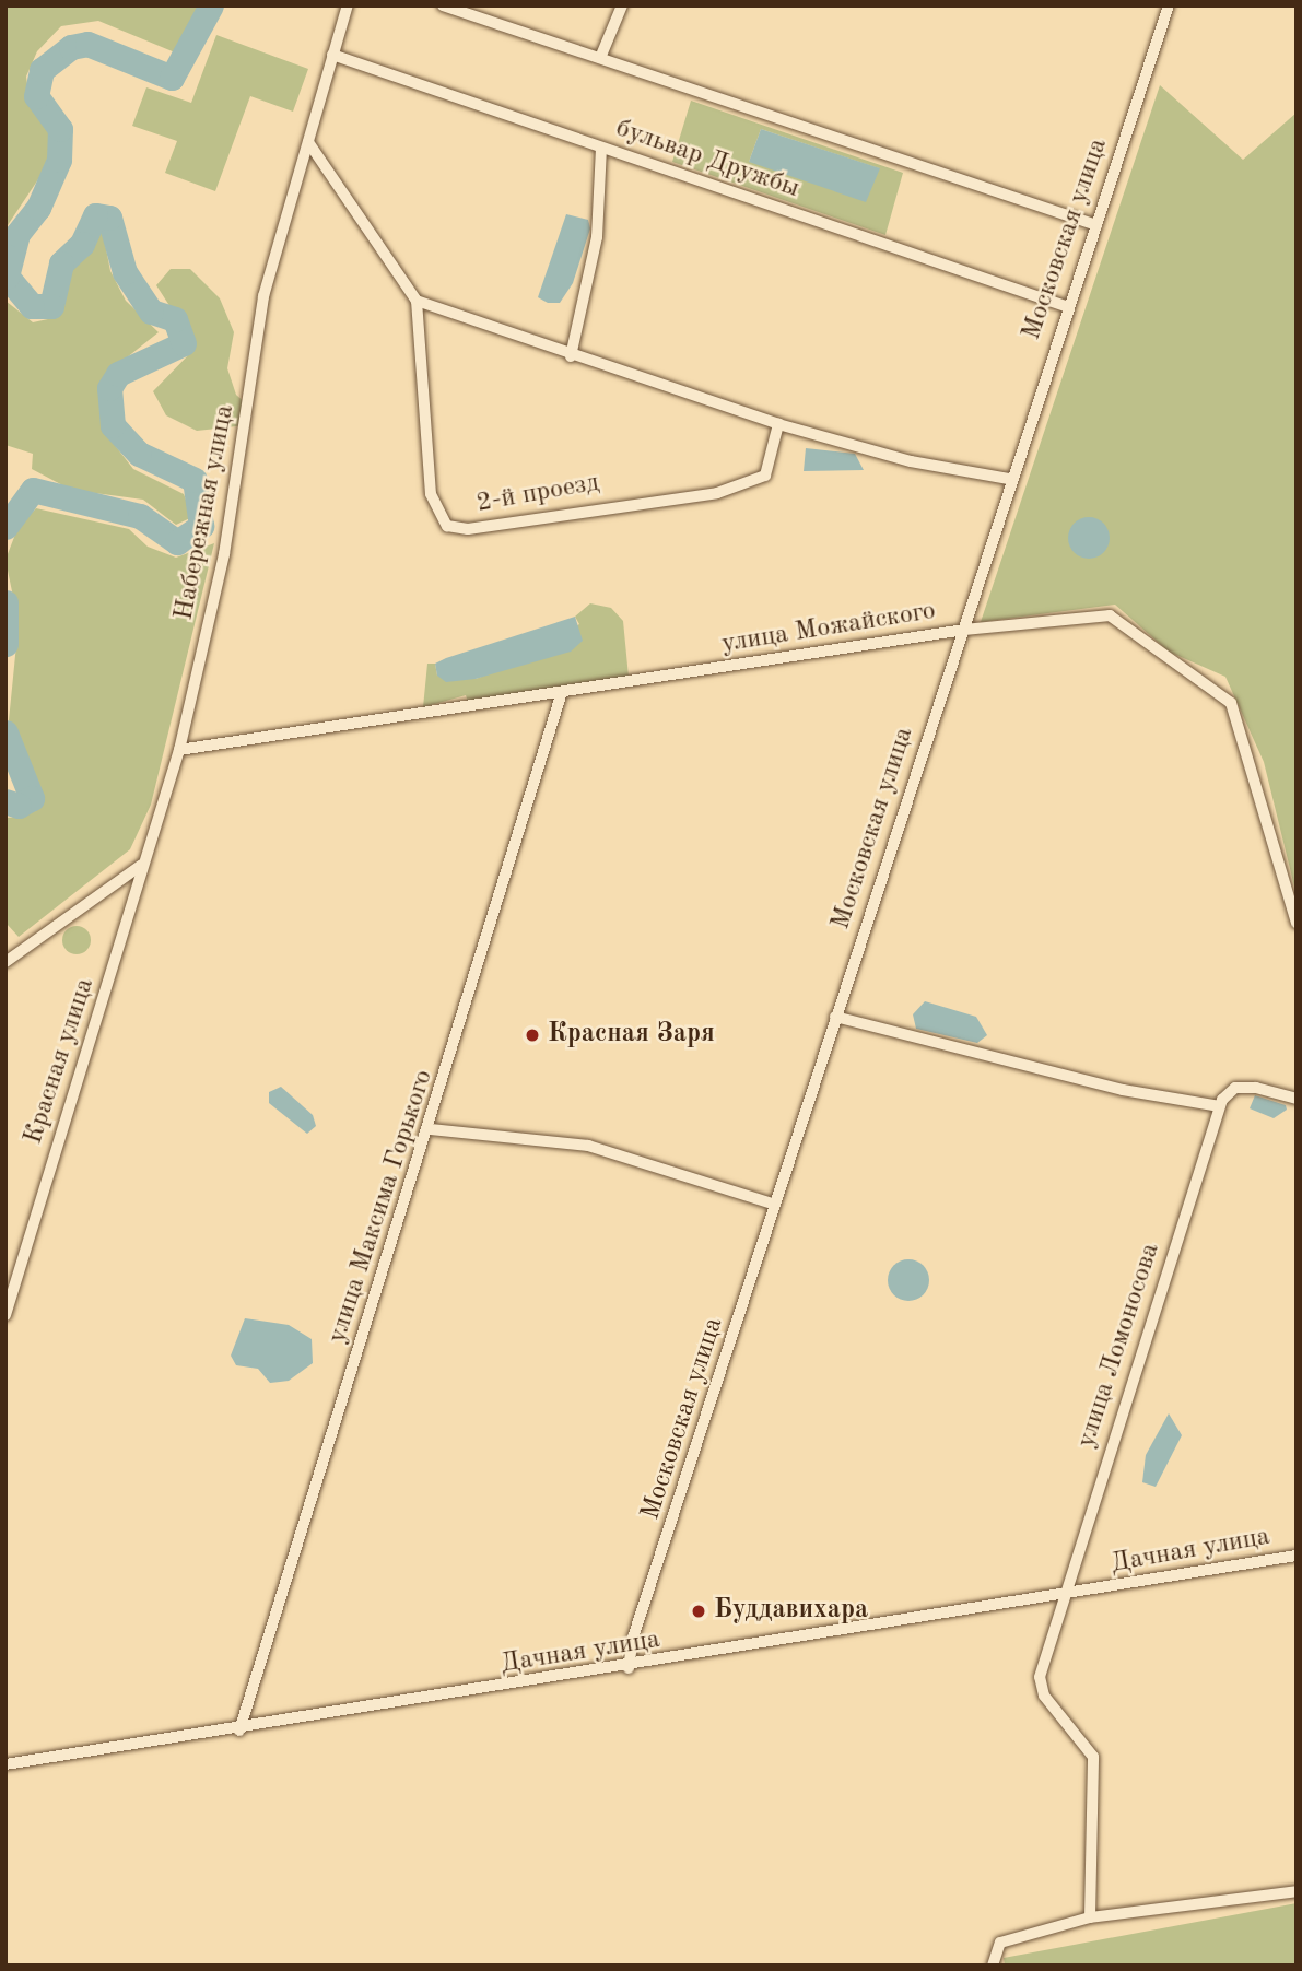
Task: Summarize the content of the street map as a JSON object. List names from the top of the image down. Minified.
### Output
{"streets":{"street":["бульвар Дружбы","Московская улица","2-й проезд","Набережная улица","улица Можайского","Красная улица","улица Максима Горького","улица Ломоносова","Дачная улица"]},"crossings":[["бульвар Дружбы","Московская улица"],["бульвар Дружбы","Набережная улица"],["Московская улица","улица Можайского"],["Московская улица","Дачная улица"],["2-й проезд","Набережная улица"],["Набережная улица","улица Можайского"],["Набережная улица","Красная улица"],["улица Можайского","улица Максима Горького"],["улица Максима Горького","Дачная улица"],["улица Ломоносова","Дачная улица"]],"places":["Красная Заря","Буддавихара"]}
